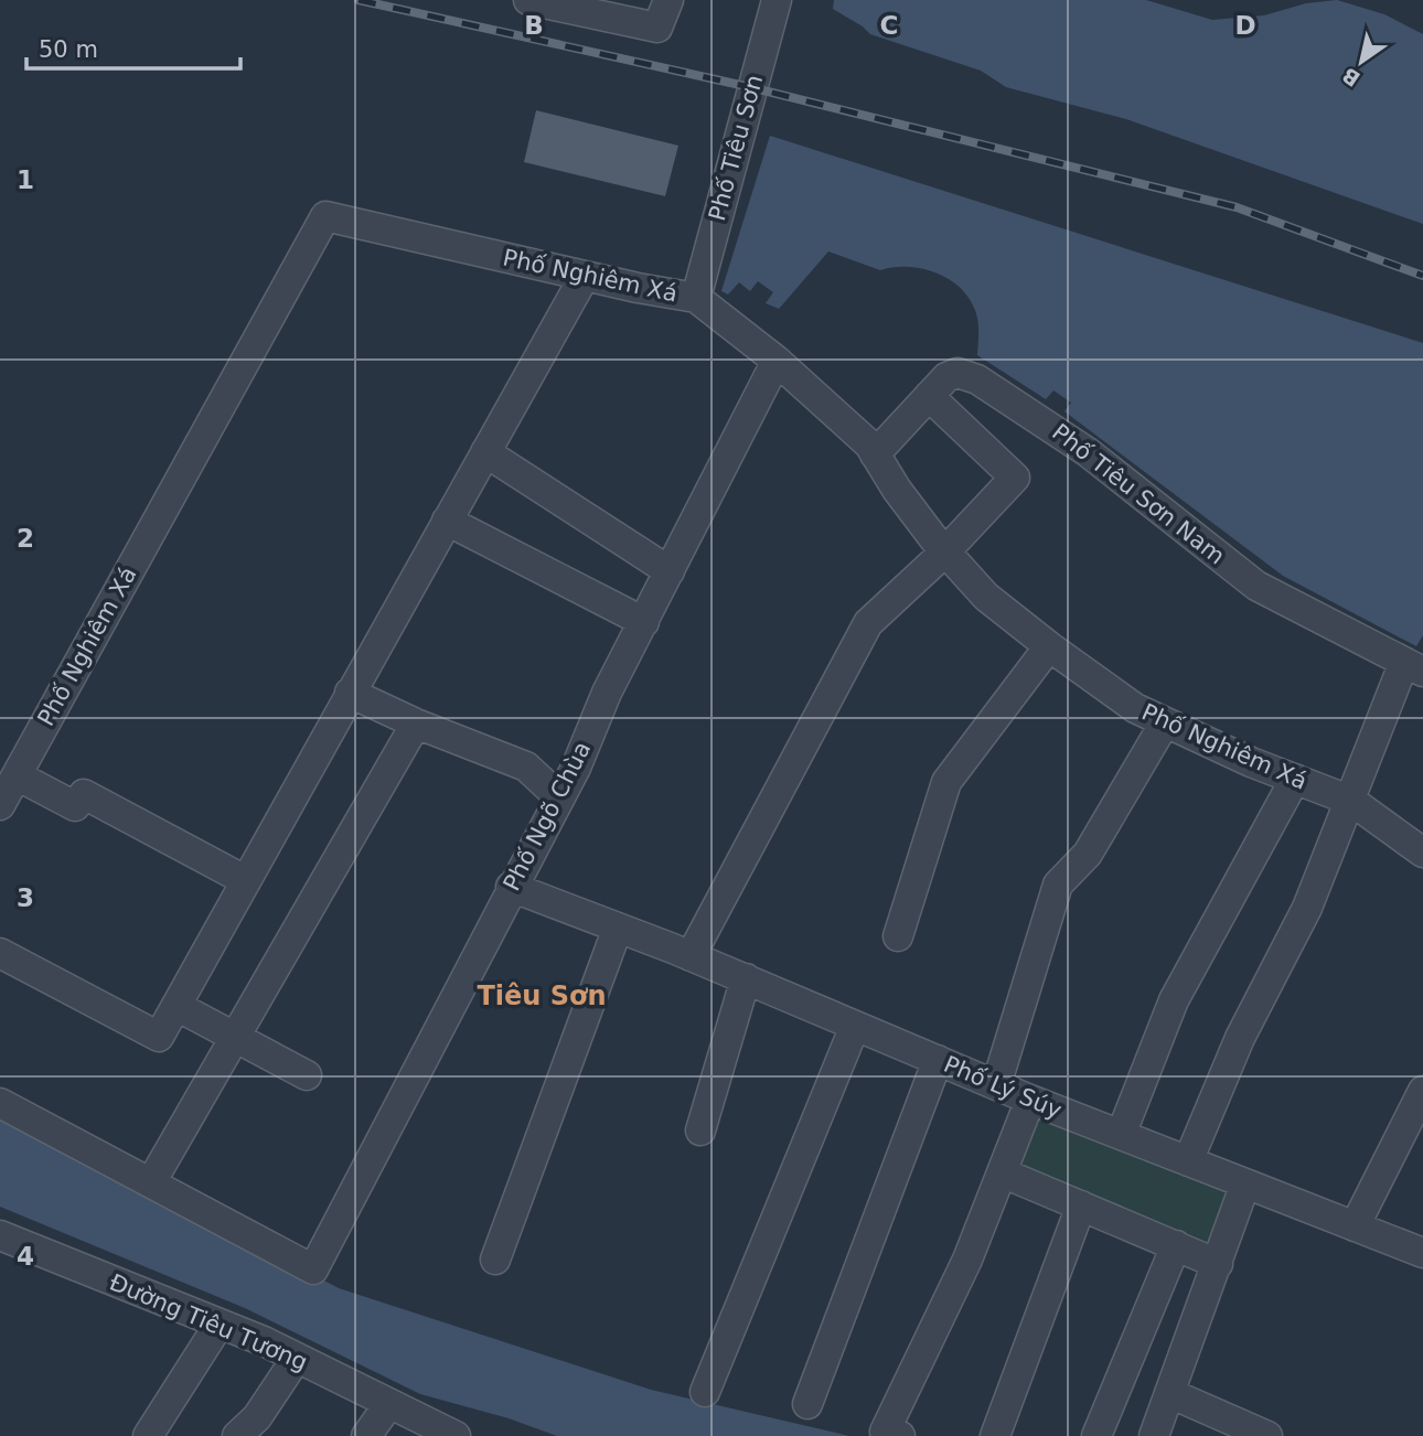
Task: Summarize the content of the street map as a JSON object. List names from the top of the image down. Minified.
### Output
{"streets":{"street":["Phố Tiêu Sơn","Phố Nghiêm Xá","Phố Tiêu Sơn Nam","Phố Ngõ Chùa","Phố Lý Súy","Đường Tiêu Tương"]},"crossings":[["Phố Tiêu Sơn","Phố Nghiêm Xá"],["Phố Nghiêm Xá","Phố Tiêu Sơn Nam"],["Phố Nghiêm Xá","Phố Ngõ Chùa"],["Phố Ngõ Chùa","Phố Lý Súy"]],"districts":["Tiêu Sơn"],"scale_bar":"50 m","north":"bottom left","grid":{"columns":["B","C","D"],"rows":["1","2","3","4"]}}
